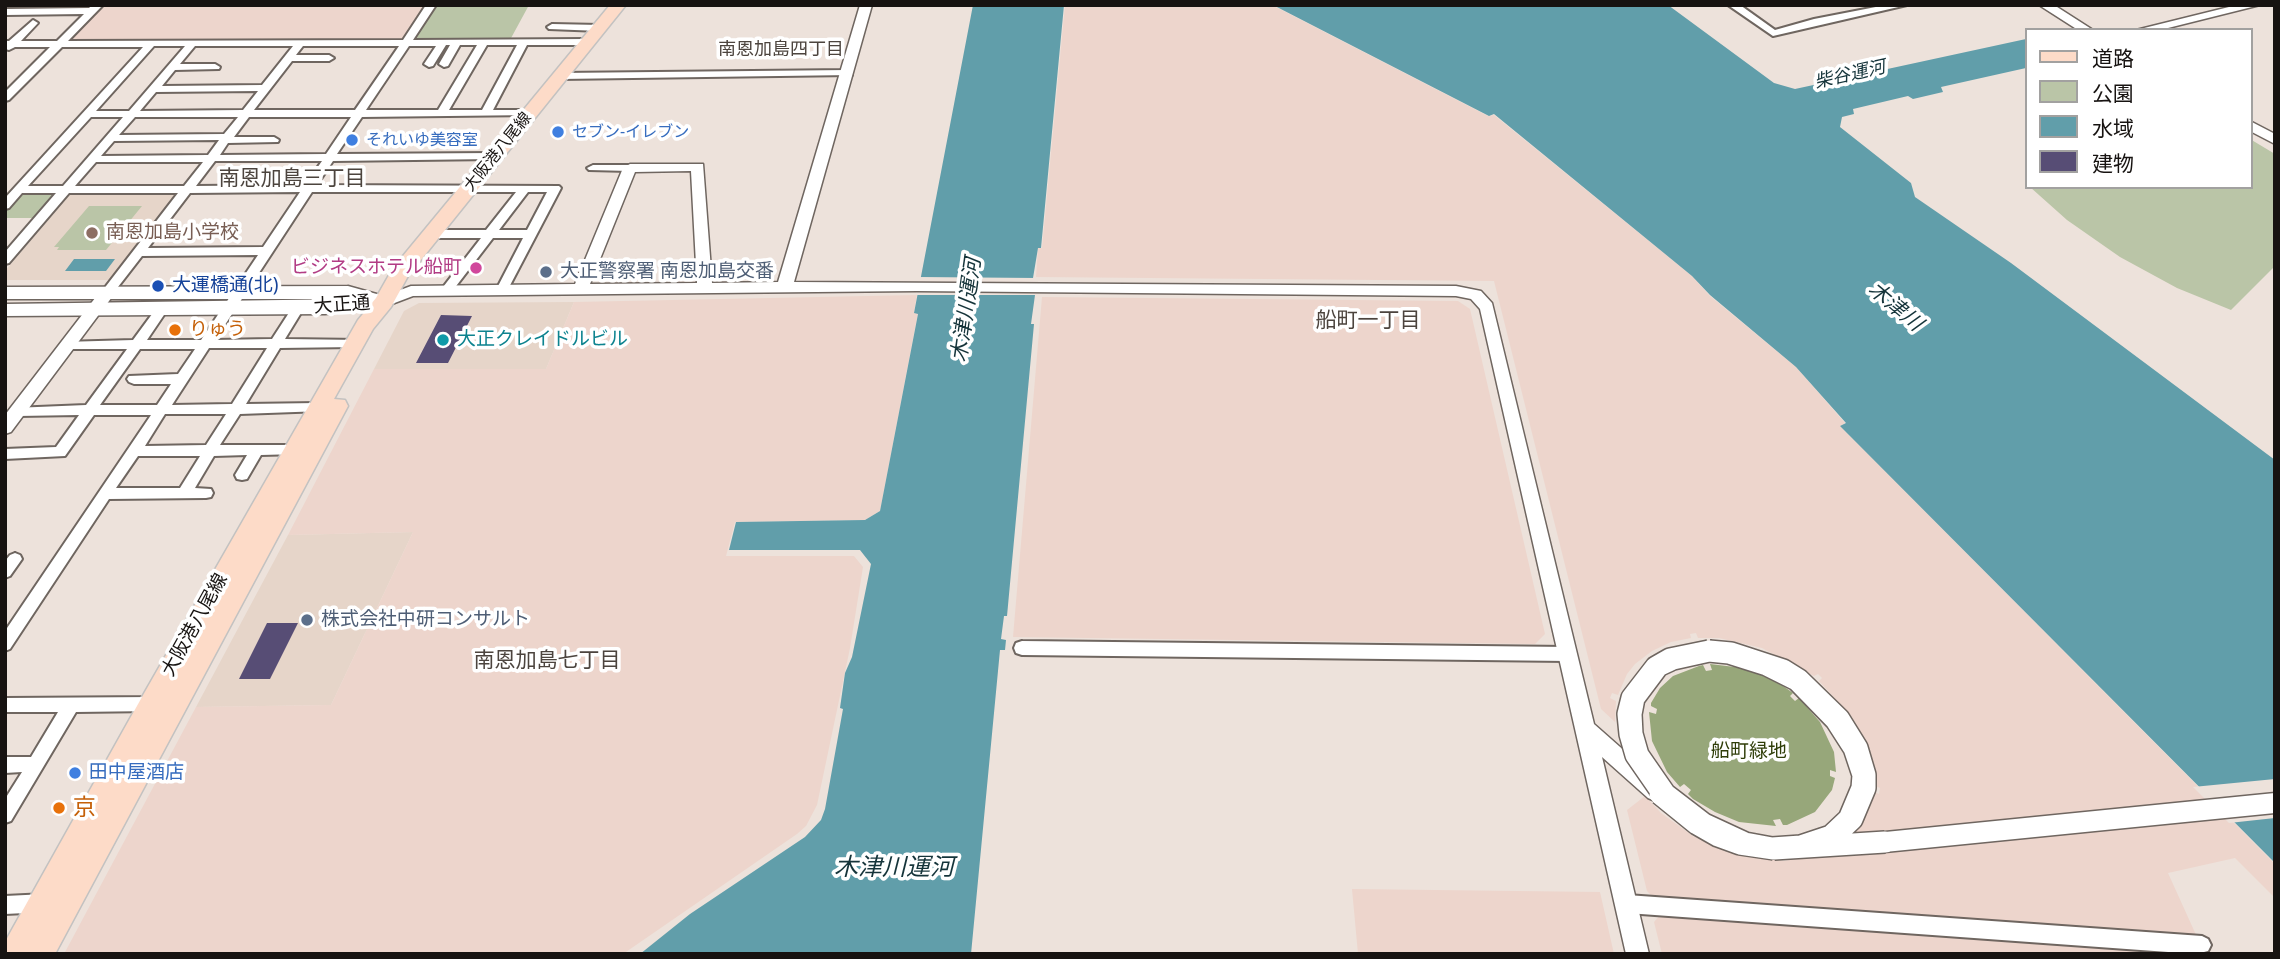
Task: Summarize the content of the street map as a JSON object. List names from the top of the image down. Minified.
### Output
{"streets":{"main road":["大阪港八尾線","大正通"]},"crossings":[["大阪港八尾線","大正通"]],"districts":["南恩加島四丁目","南恩加島三丁目","船町一丁目","南恩加島七丁目"],"water":["柴谷運河","木津川","木津川運河"],"parks":["船町緑地"],"places":["セブン-イレブン","それいゆ美容室","南恩加島小学校","ビジネスホテル船町","大正警察署 南恩加島交番","大運橋通(北)","りゅう","大正クレイドルビル","株式会社中研コンサルト","田中屋酒店","京"],"legend":["道路","公園","水域","建物"]}
